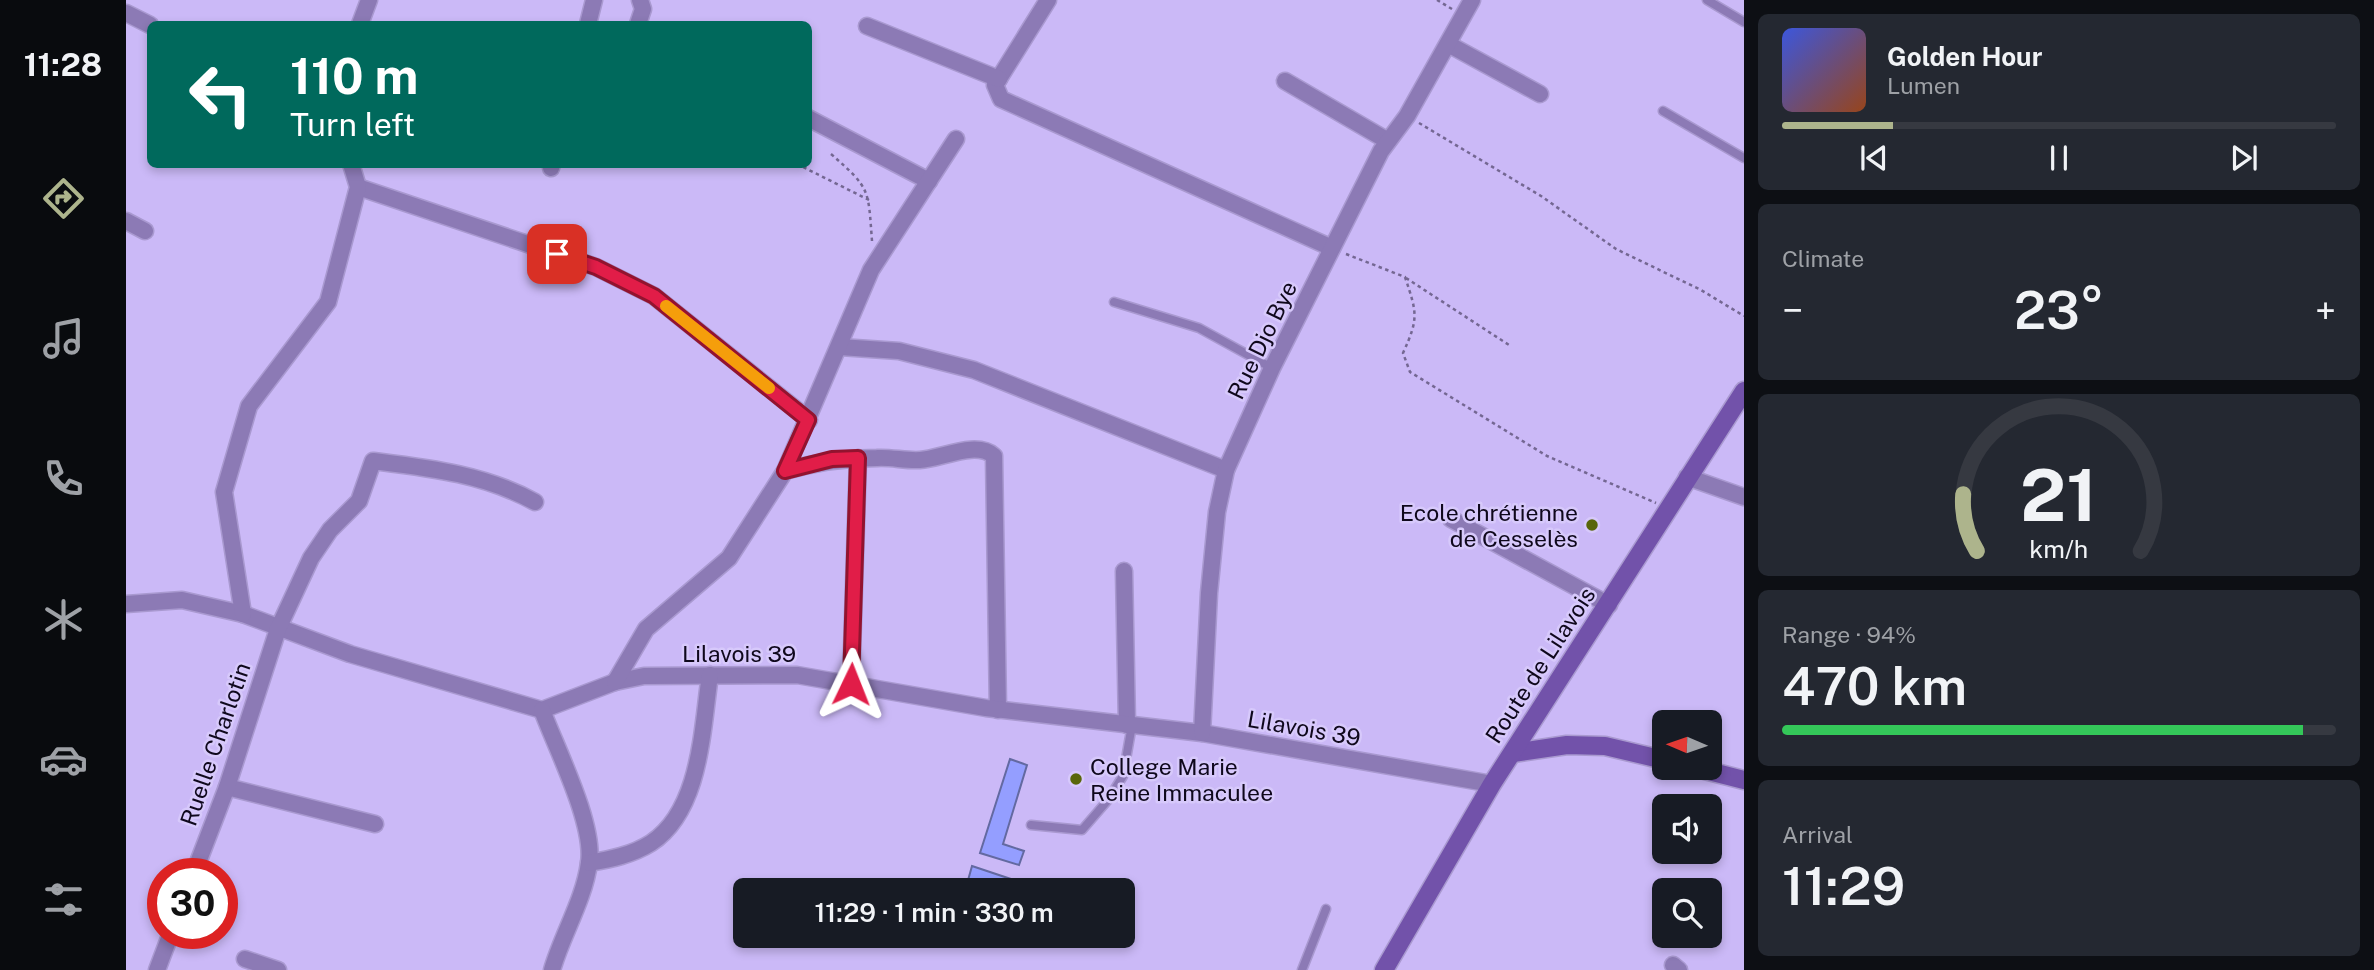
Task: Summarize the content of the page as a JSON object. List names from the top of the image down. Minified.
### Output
{"streets":{"main road":["Route de Lilavois"],"street":["Rue Djo Bye","Lilavois 39","Ruelle Charlotin"]},"crossings":[["Rue Djo Bye","Lilavois 39"],["Lilavois 39","Route de Lilavois"]],"places":["Ecole chrétienne de Cesselès","College Marie Reine Immaculee"],"north":"left","page":{"tabs":"11:28","turn":["110 m","Turn left"],"song":["Golden Hour","Lumen"],"tile":["Climate",["Range · 94%","470 km"],["Arrival","11:29"]],"heat":["−","23°","+"],"limit":"30","trip":"11:29 · 1 min · 330 m","gauge":["21","km/h"]}}
